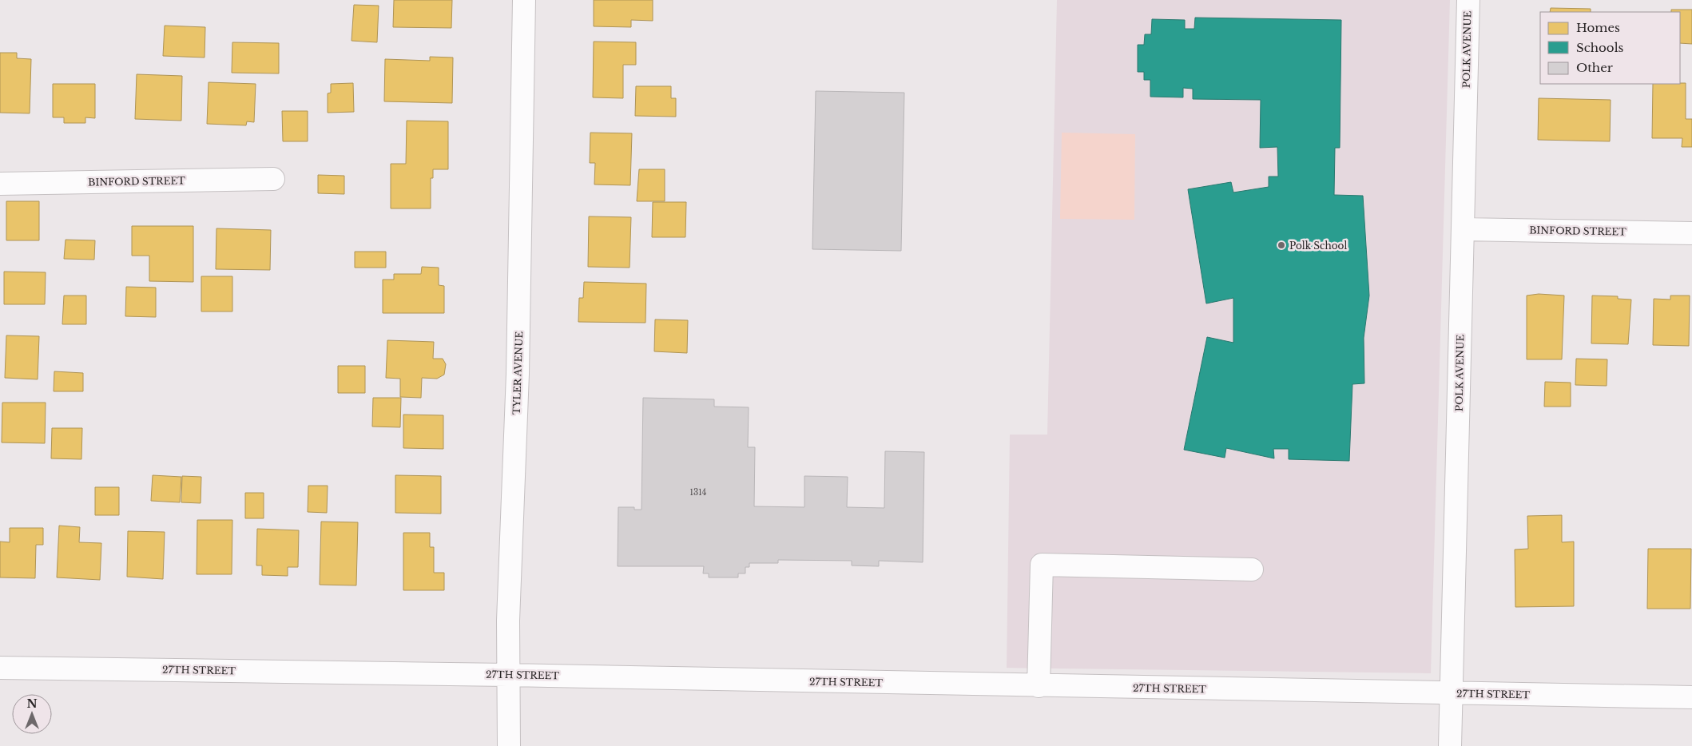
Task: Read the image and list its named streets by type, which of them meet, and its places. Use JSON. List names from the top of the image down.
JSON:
{
  "streets": {
    "street": [
      "POLK AVENUE",
      "BINFORD STREET",
      "TYLER AVENUE",
      "27TH STREET"
    ]
  },
  "crossings": [
    ["POLK AVENUE", "BINFORD STREET"],
    ["POLK AVENUE", "27TH STREET"],
    ["TYLER AVENUE", "27TH STREET"]
  ],
  "places": ["Polk School"],
  "house_numbers": ["1314"],
  "legend": ["Homes", "Schools", "Other"],
  "north": "top"
}
